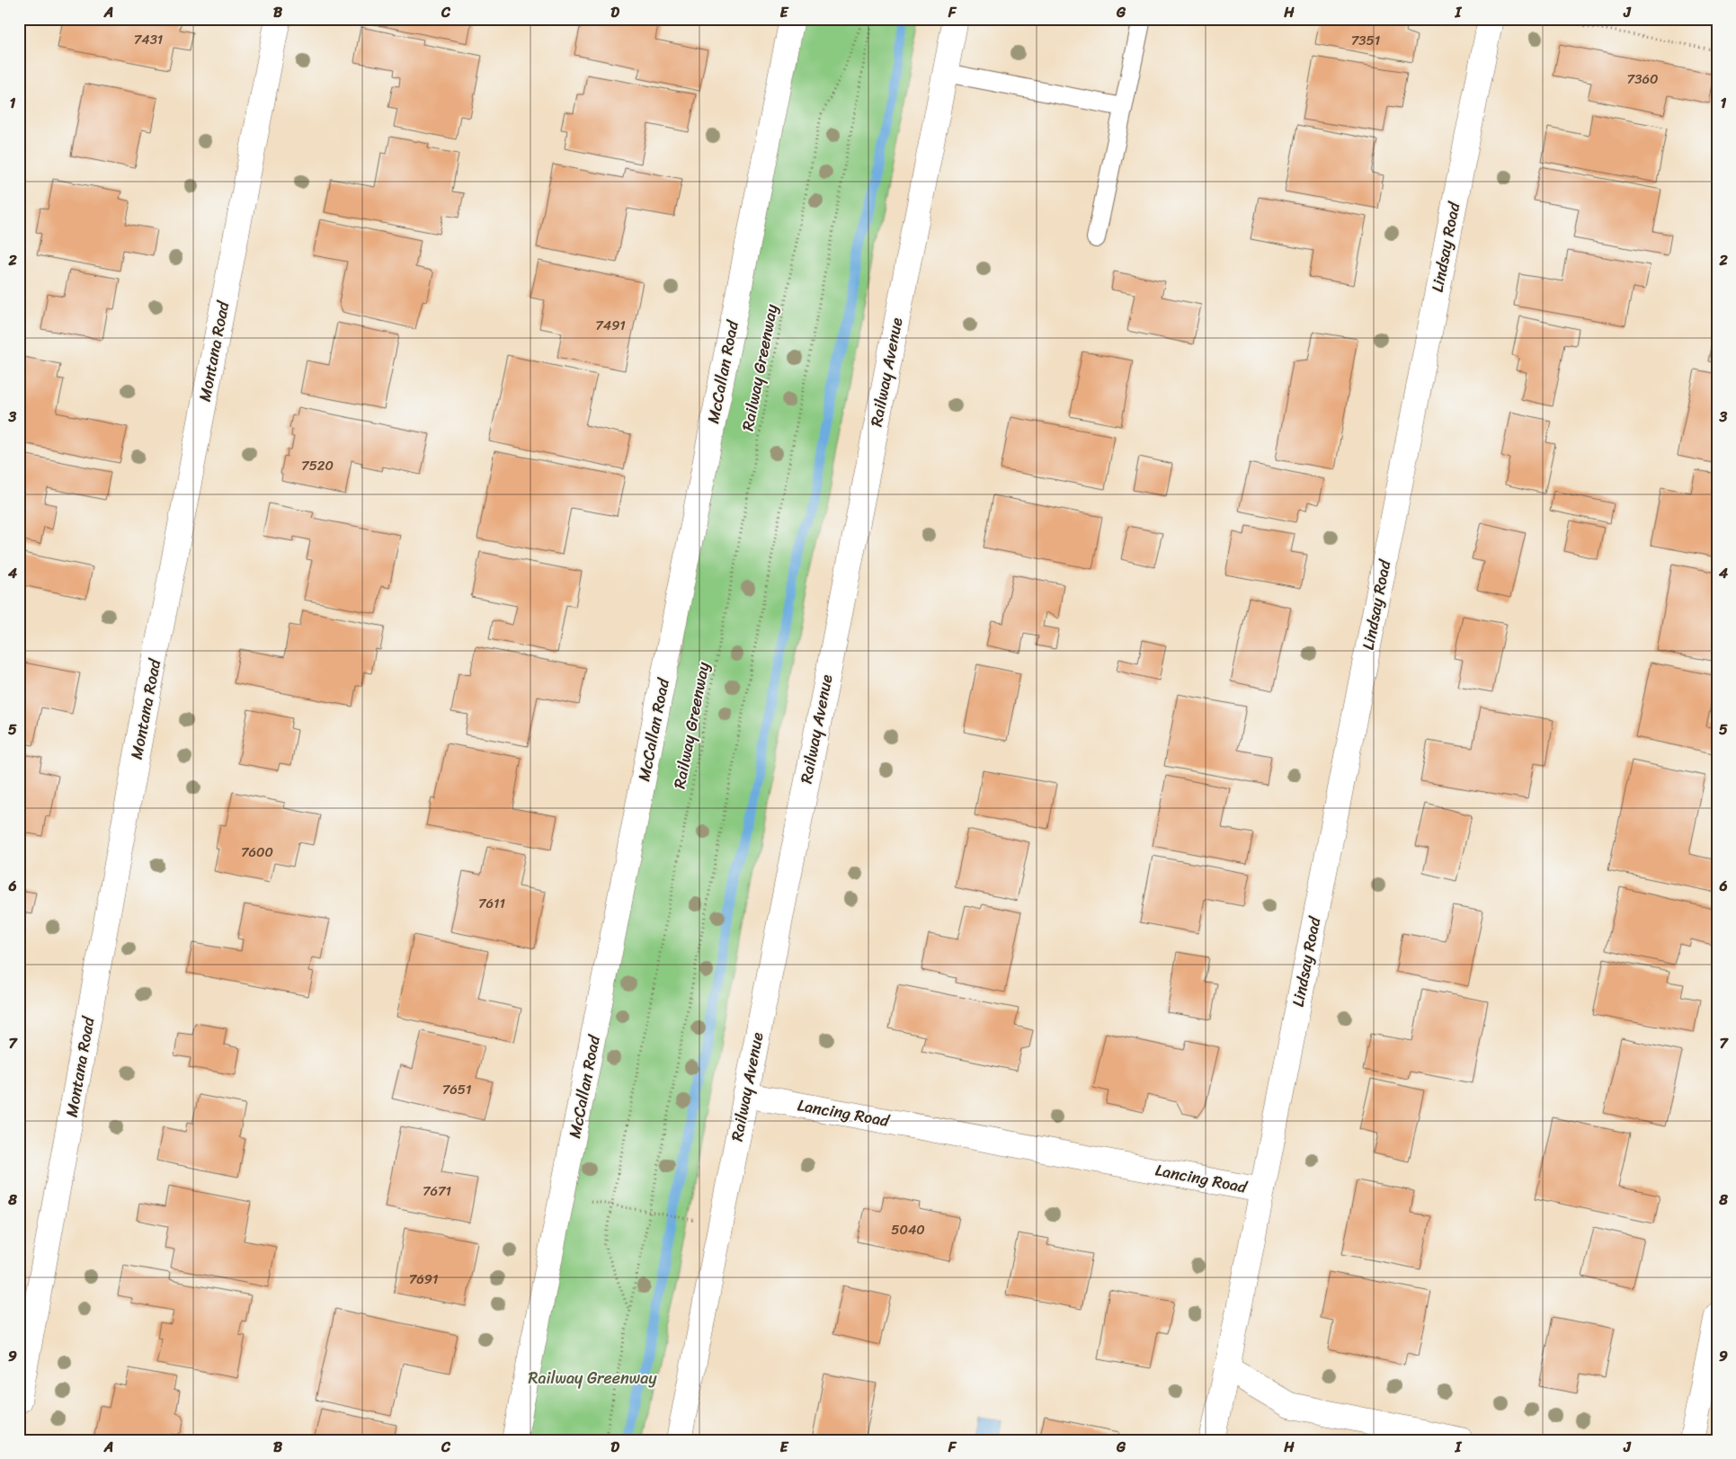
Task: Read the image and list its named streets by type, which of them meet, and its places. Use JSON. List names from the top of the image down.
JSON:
{
  "streets": {
    "street": [
      "Lindsay Road",
      "Montana Road",
      "McCallan Road",
      "Railway Avenue",
      "Lancing Road"
    ],
    "path": ["Railway Greenway"]
  },
  "crossings": [
    ["Lindsay Road", "Lancing Road"],
    ["Railway Avenue", "Lancing Road"]
  ],
  "parks": ["Railway Greenway"],
  "house_numbers": [
    "7431",
    "7351",
    "7360",
    "7491",
    "7520",
    "7600",
    "7611",
    "7651",
    "7671",
    "5040",
    "7691"
  ],
  "grid": {
    "columns": [
      "A",
      "B",
      "C",
      "D",
      "E",
      "F",
      "G",
      "H",
      "I",
      "J"
    ],
    "rows": [
      "1",
      "2",
      "3",
      "4",
      "5",
      "6",
      "7",
      "8",
      "9"
    ]
  }
}
